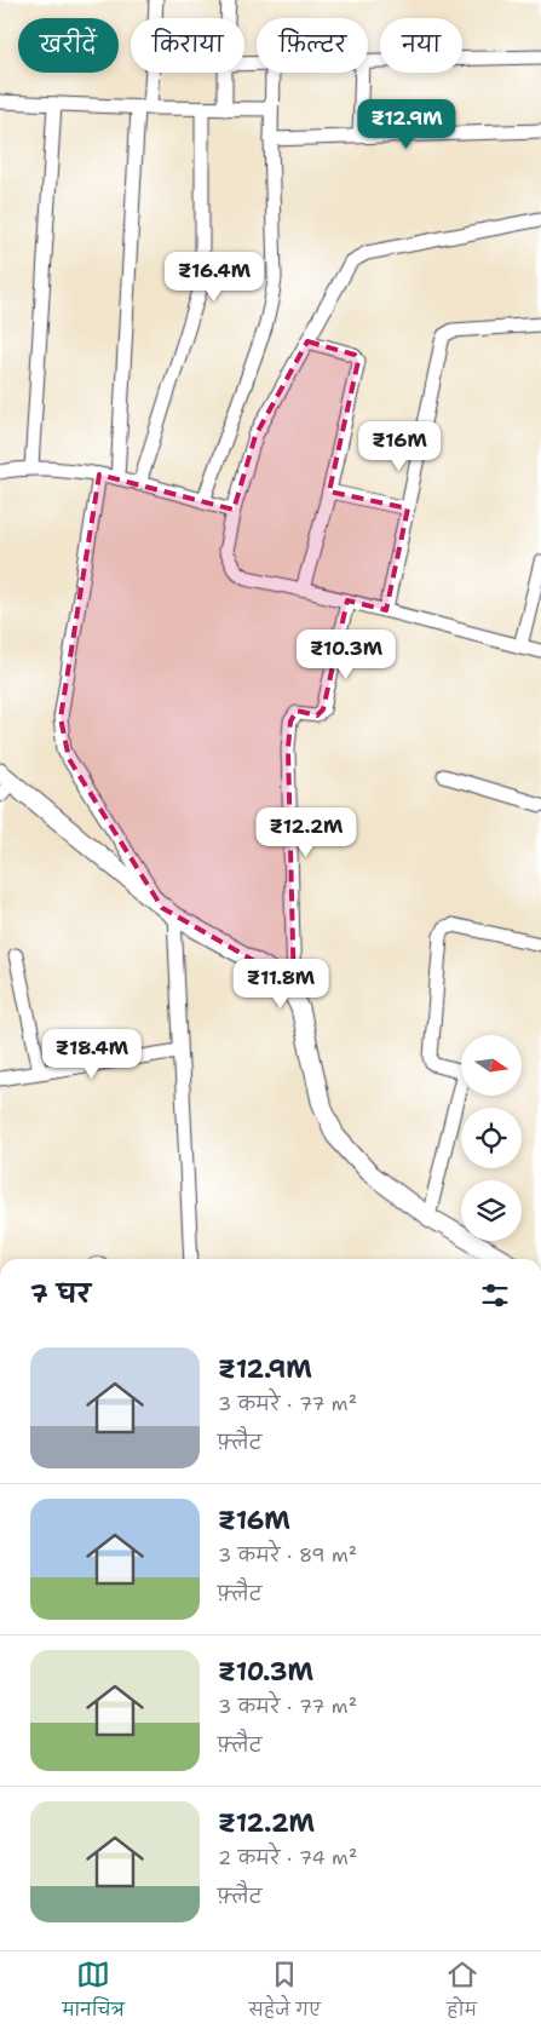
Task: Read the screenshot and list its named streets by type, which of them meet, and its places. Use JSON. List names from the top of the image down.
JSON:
{
  "north": "right",
  "page": {
    "chip": [
      "खरीदें",
      "किराया",
      "फ़िल्टर",
      "नया"
    ],
    "price": [
      "₹12.9M",
      "₹16.4M",
      "₹16M",
      "₹10.3M",
      "₹12.2M",
      "₹11.8M",
      "₹18.4M"
    ],
    "heading": "7 घर",
    "list": [
      {
        "name": "₹12.9M",
        "note": "3 कमरे · 77 m² · फ़्लैट"
      },
      {
        "name": "₹16M",
        "note": "3 कमरे · 89 m² · फ़्लैट"
      },
      {
        "name": "₹10.3M",
        "note": "3 कमरे · 77 m² · फ़्लैट"
      },
      {
        "name": "₹12.2M",
        "note": "2 कमरे · 74 m² · फ़्लैट"
      }
    ],
    "tabs": ["मानचित्र", "सहेजे गए", "होम"]
  }
}
